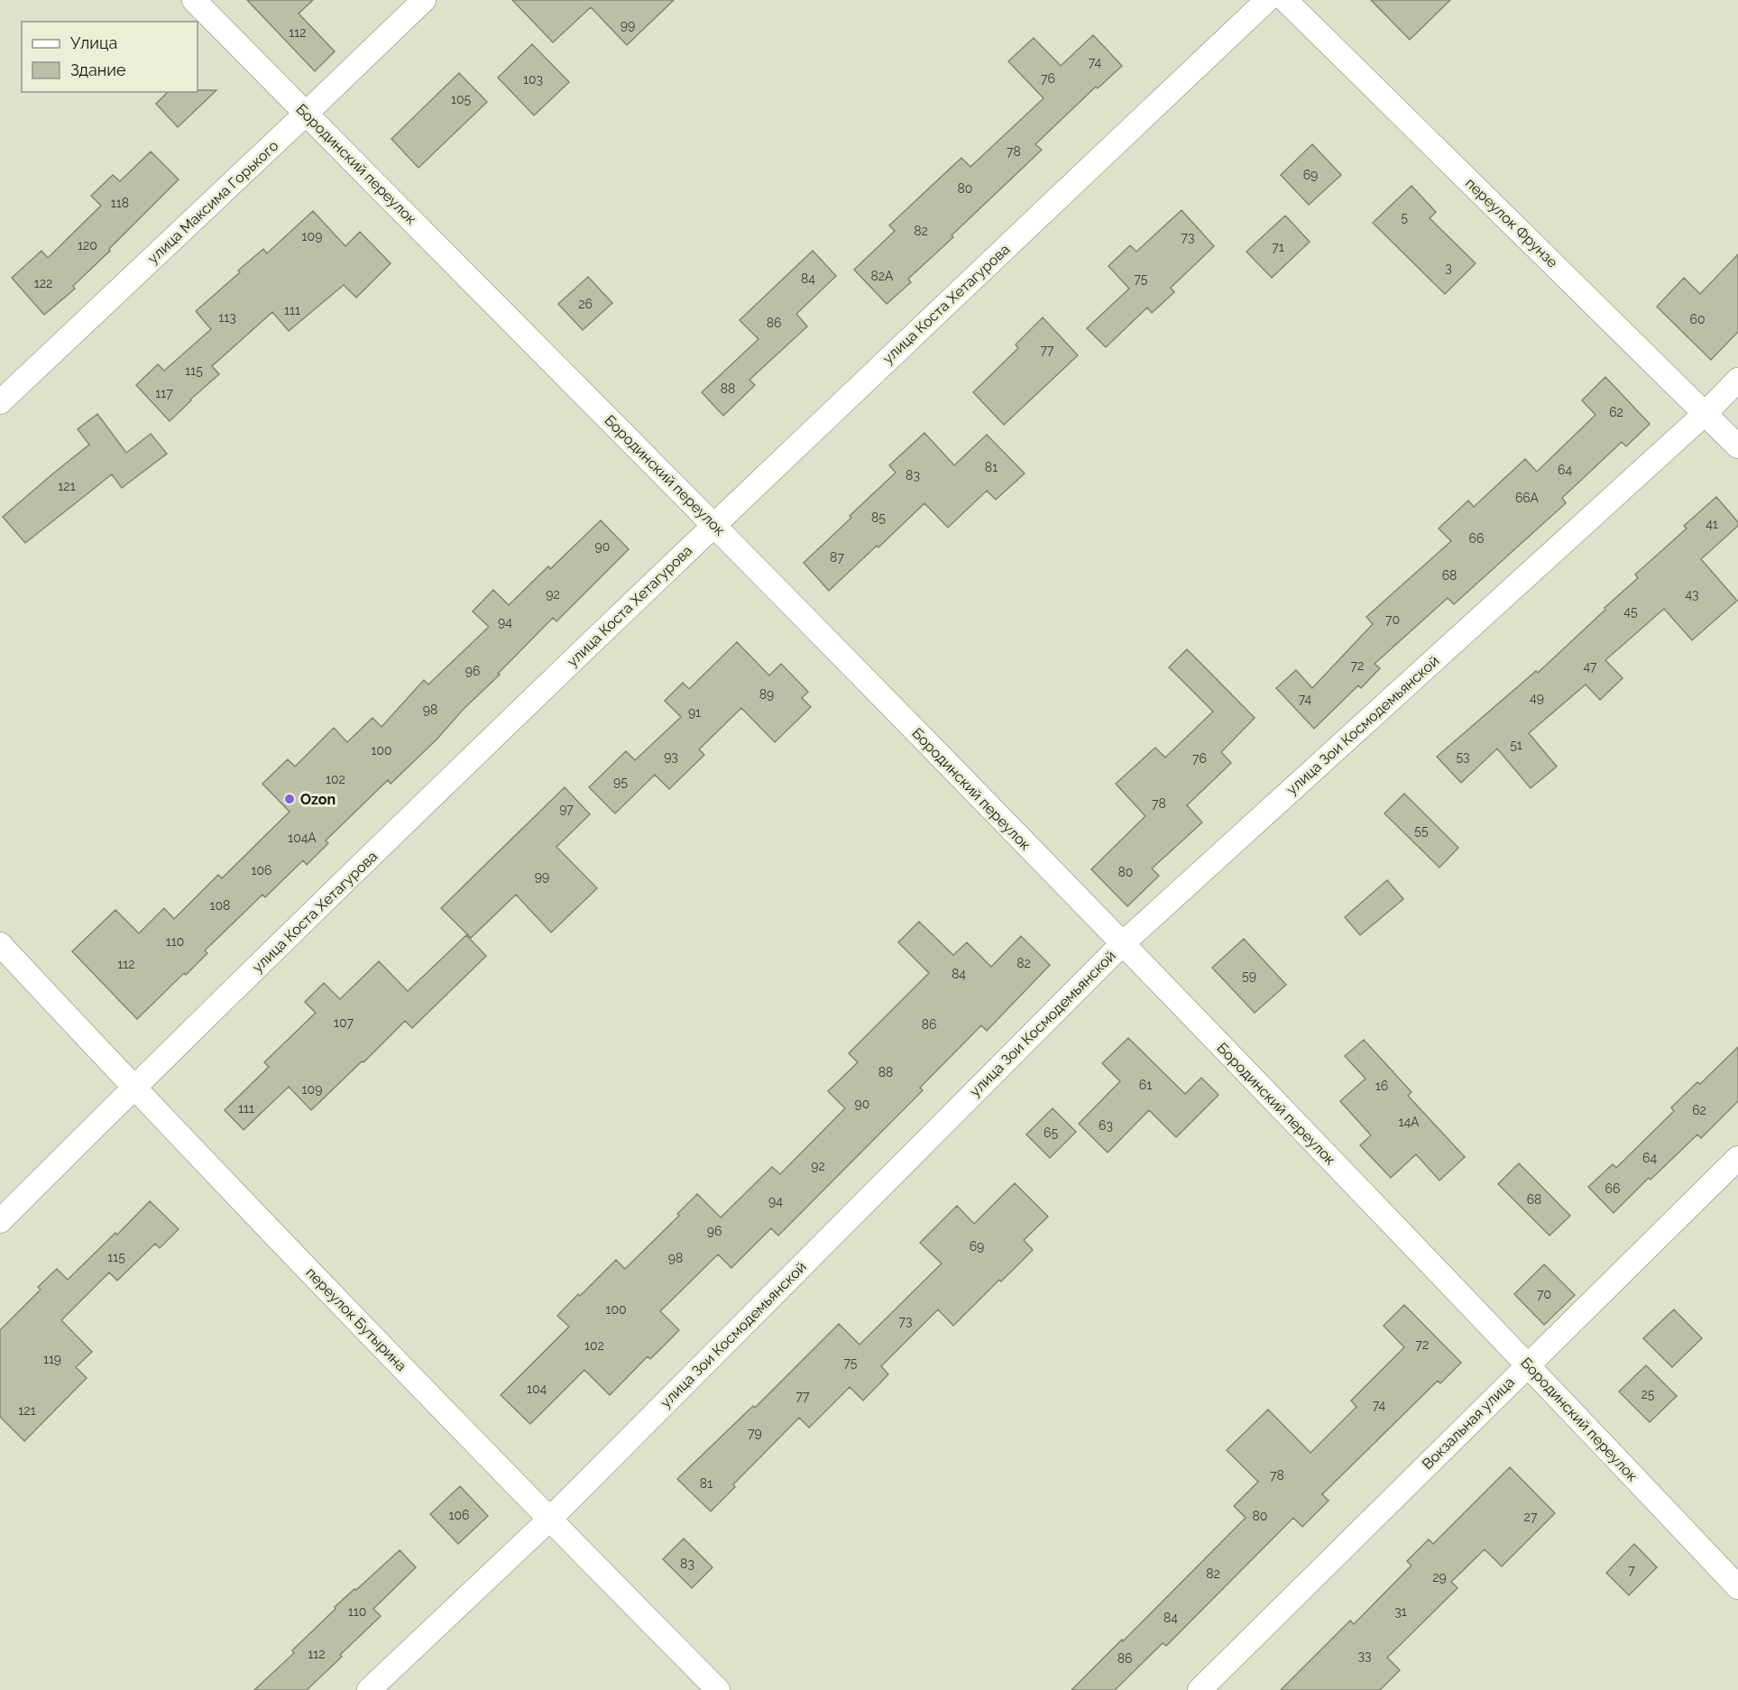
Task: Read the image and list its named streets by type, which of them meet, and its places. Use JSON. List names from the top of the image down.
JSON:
{
  "streets": {
    "street": [
      "Бородинский переулок",
      "улица Максима Горького",
      "переулок Фрунзе",
      "улица Коста Хетагурова",
      "улица Зои Космодемьянской",
      "переулок Бутырина",
      "Вокзальная улица"
    ]
  },
  "crossings": [
    ["Бородинский переулок", "улица Максима Горького"],
    ["Бородинский переулок", "улица Коста Хетагурова"],
    ["Бородинский переулок", "улица Зои Космодемьянской"],
    ["Бородинский переулок", "Вокзальная улица"],
    ["переулок Фрунзе", "улица Зои Космодемьянской"],
    ["улица Коста Хетагурова", "переулок Бутырина"],
    ["улица Зои Космодемьянской", "переулок Бутырина"]
  ],
  "places": ["Ozon"],
  "house_numbers": [
    "99",
    "112",
    "74",
    "76",
    "103",
    "105",
    "78",
    "69",
    "80",
    "118",
    "5",
    "82",
    "109",
    "73",
    "120",
    "71",
    "3",
    "82А",
    "84",
    "75",
    "122",
    "26",
    "111",
    "113",
    "60",
    "86",
    "77",
    "115",
    "88",
    "117",
    "62",
    "81",
    "64",
    "83",
    "121",
    "66А",
    "85",
    "41",
    "66",
    "90",
    "87",
    "68",
    "92",
    "43",
    "45",
    "70",
    "94",
    "72",
    "47",
    "96",
    "89",
    "49",
    "74",
    "98",
    "91",
    "51",
    "100",
    "93",
    "53",
    "76",
    "102",
    "95",
    "78",
    "97",
    "55",
    "104А",
    "106",
    "80",
    "99",
    "108",
    "110",
    "82",
    "112",
    "84",
    "59",
    "107",
    "86",
    "88",
    "61",
    "16",
    "109",
    "90",
    "111",
    "62",
    "14А",
    "63",
    "65",
    "64",
    "92",
    "66",
    "68",
    "94",
    "96",
    "69",
    "115",
    "98",
    "70",
    "100",
    "73",
    "72",
    "102",
    "119",
    "75",
    "104",
    "25",
    "77",
    "74",
    "121",
    "79",
    "78",
    "81",
    "106",
    "80",
    "27",
    "83",
    "7",
    "82",
    "29",
    "110",
    "31",
    "84",
    "112",
    "33",
    "86"
  ],
  "legend": ["Улица", "Здание"]
}
